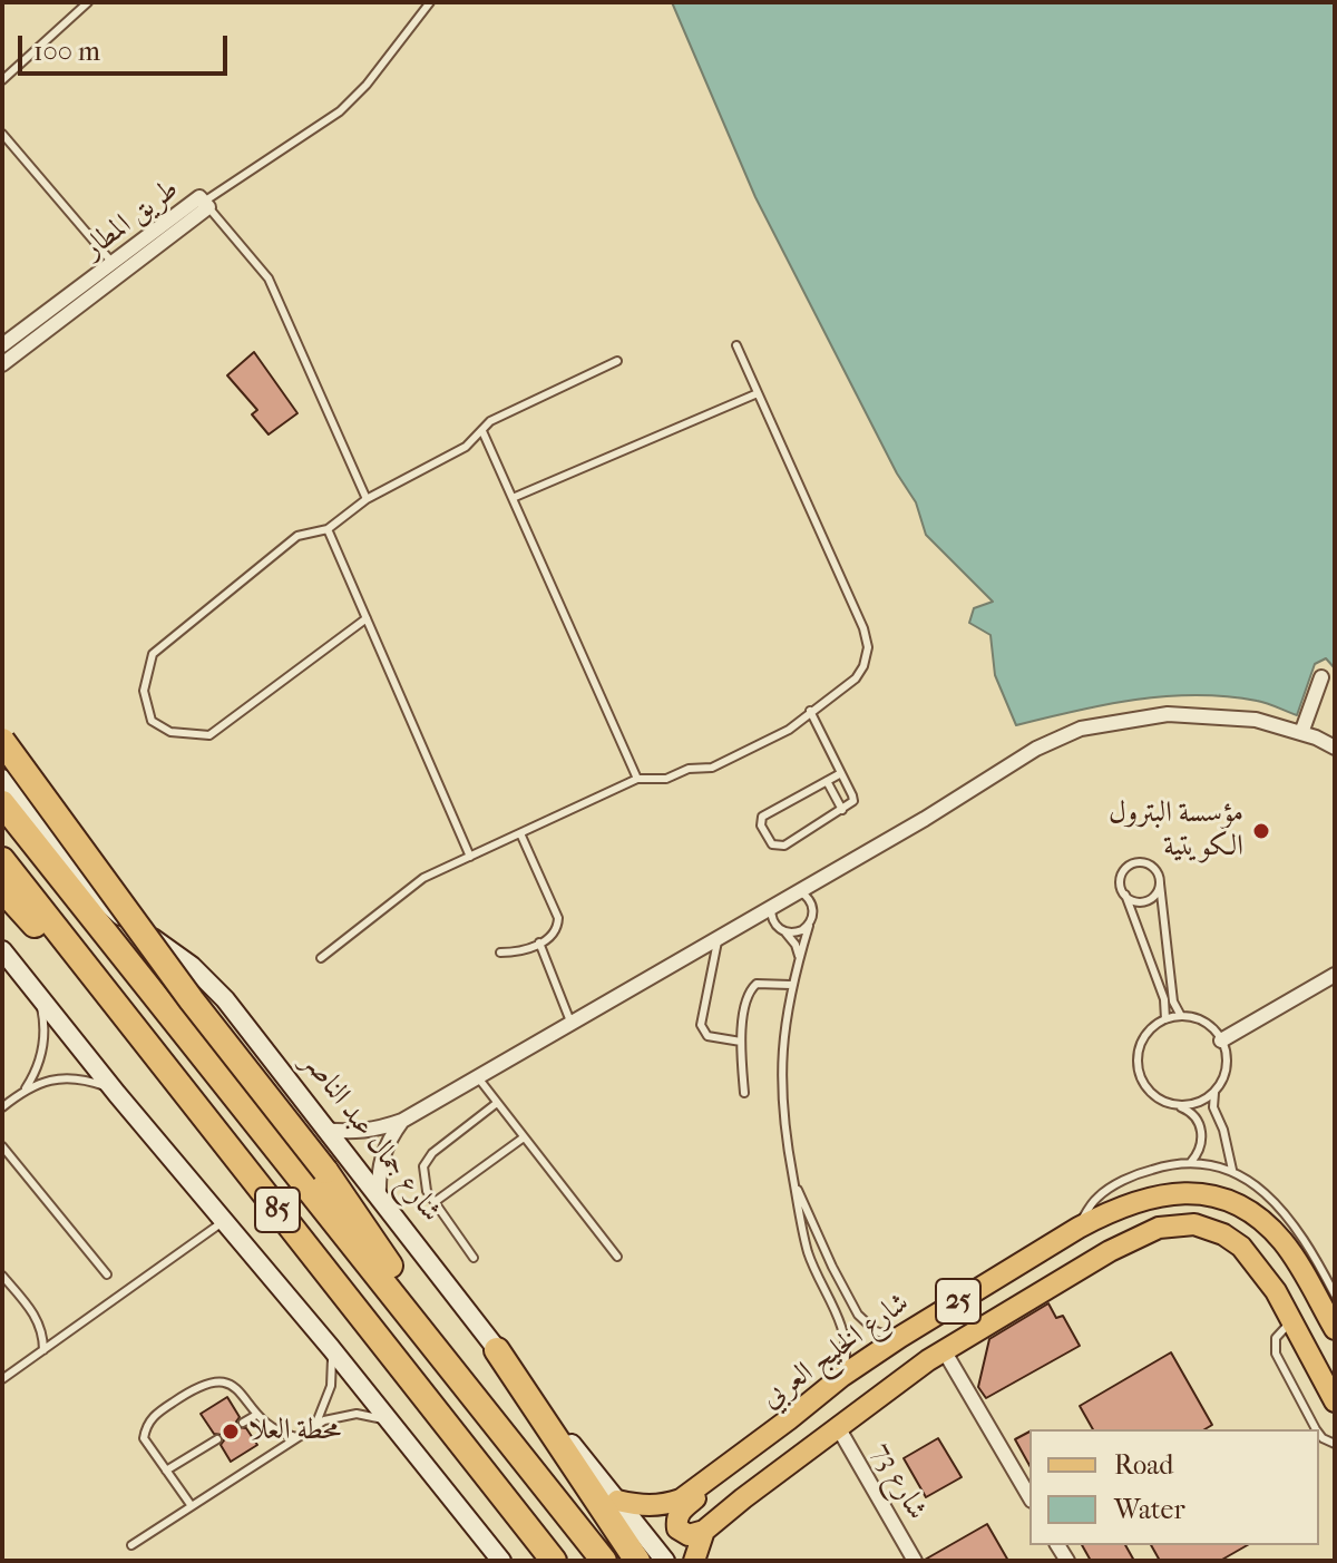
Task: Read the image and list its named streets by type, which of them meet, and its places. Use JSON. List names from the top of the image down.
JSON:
{
  "streets": {
    "highway": ["85"],
    "main road": ["شارع جمال عبد الناصر", "25", "شارع الخليج العربي"],
    "street": ["طريق المطار", "شارع 73"]
  },
  "crossings": [
    ["شارع جمال عبد الناصر", "شارع الخليج العربي"],
    ["25", "شارع 73"]
  ],
  "places": ["مؤسسة البترول الكويتية", "محطة العلا"],
  "legend": ["Road", "Water"],
  "scale_bar": "100 m"
}
